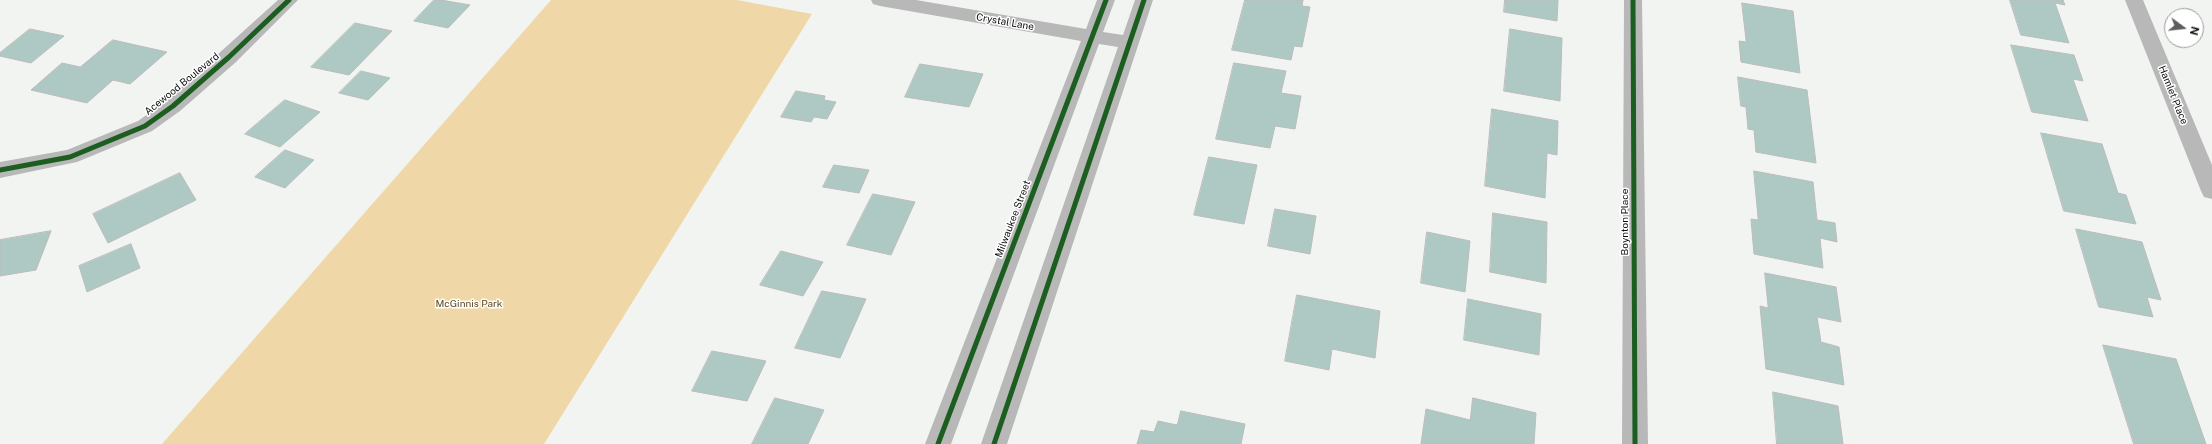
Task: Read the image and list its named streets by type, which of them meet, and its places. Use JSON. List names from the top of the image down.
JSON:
{
  "streets": {
    "street": [
      "Crystal Lane",
      "Acewood Boulevard",
      "Hamlet Place",
      "Milwaukee Street",
      "Boynton Place"
    ]
  },
  "crossings": [
    ["Crystal Lane", "Milwaukee Street"]
  ],
  "parks": ["McGinnis Park"],
  "north": "right"
}
